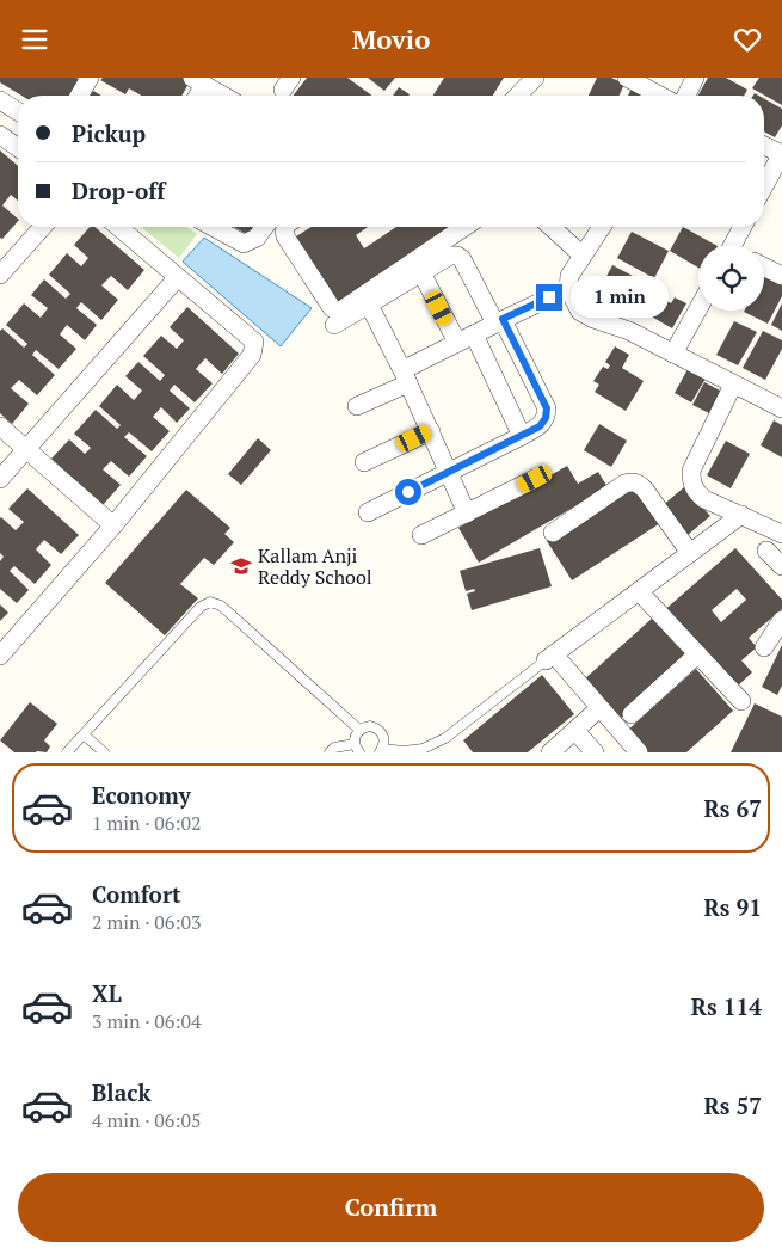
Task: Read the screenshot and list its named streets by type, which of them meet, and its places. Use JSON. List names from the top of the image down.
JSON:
{
  "places": {
    "school or university": ["Kallam Anji Reddy School"]
  },
  "page": {
    "header": "Movio",
    "banner": ["Pickup", "Drop-off"],
    "bubble": "1 min",
    "list": [
      {
        "name": "Economy",
        "note": "1 min · 06:02",
        "value": "Rs 67"
      },
      {
        "name": "Comfort",
        "note": "2 min · 06:03",
        "value": "Rs 91"
      },
      {
        "name": "XL",
        "note": "3 min · 06:04",
        "value": "Rs 114"
      },
      {
        "name": "Black",
        "note": "4 min · 06:05",
        "value": "Rs 57"
      }
    ],
    "buttons": "Confirm"
  }
}
